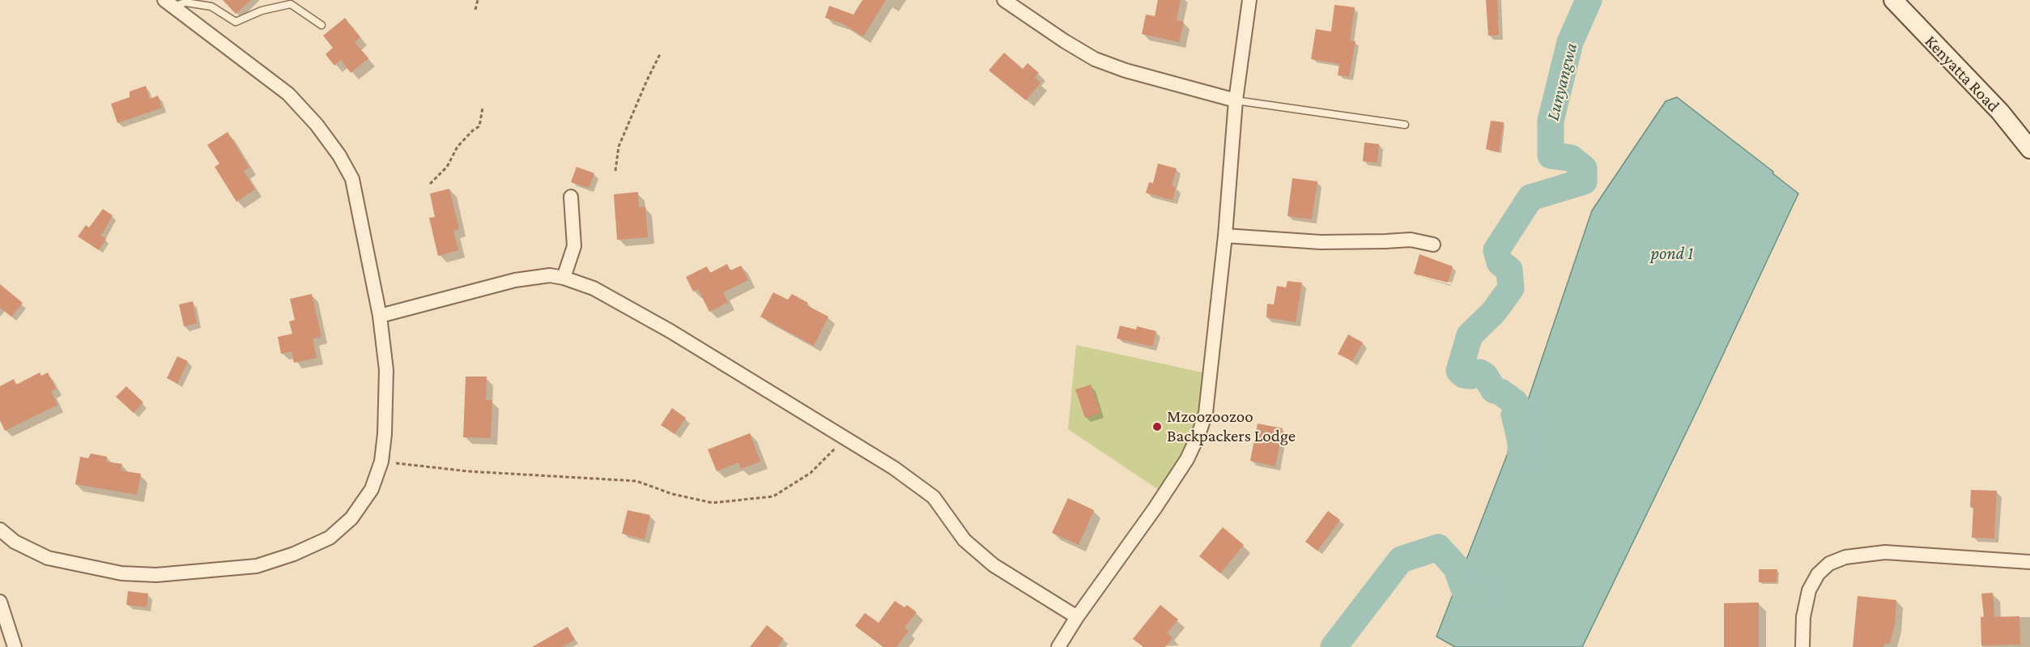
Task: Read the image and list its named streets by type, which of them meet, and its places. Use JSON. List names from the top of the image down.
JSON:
{
  "streets": {
    "street": ["Kenyatta Road"]
  },
  "water": ["Lunyangwa", "pond 1"],
  "places": ["Mzoozoozoo Backpackers Lodge"]
}
